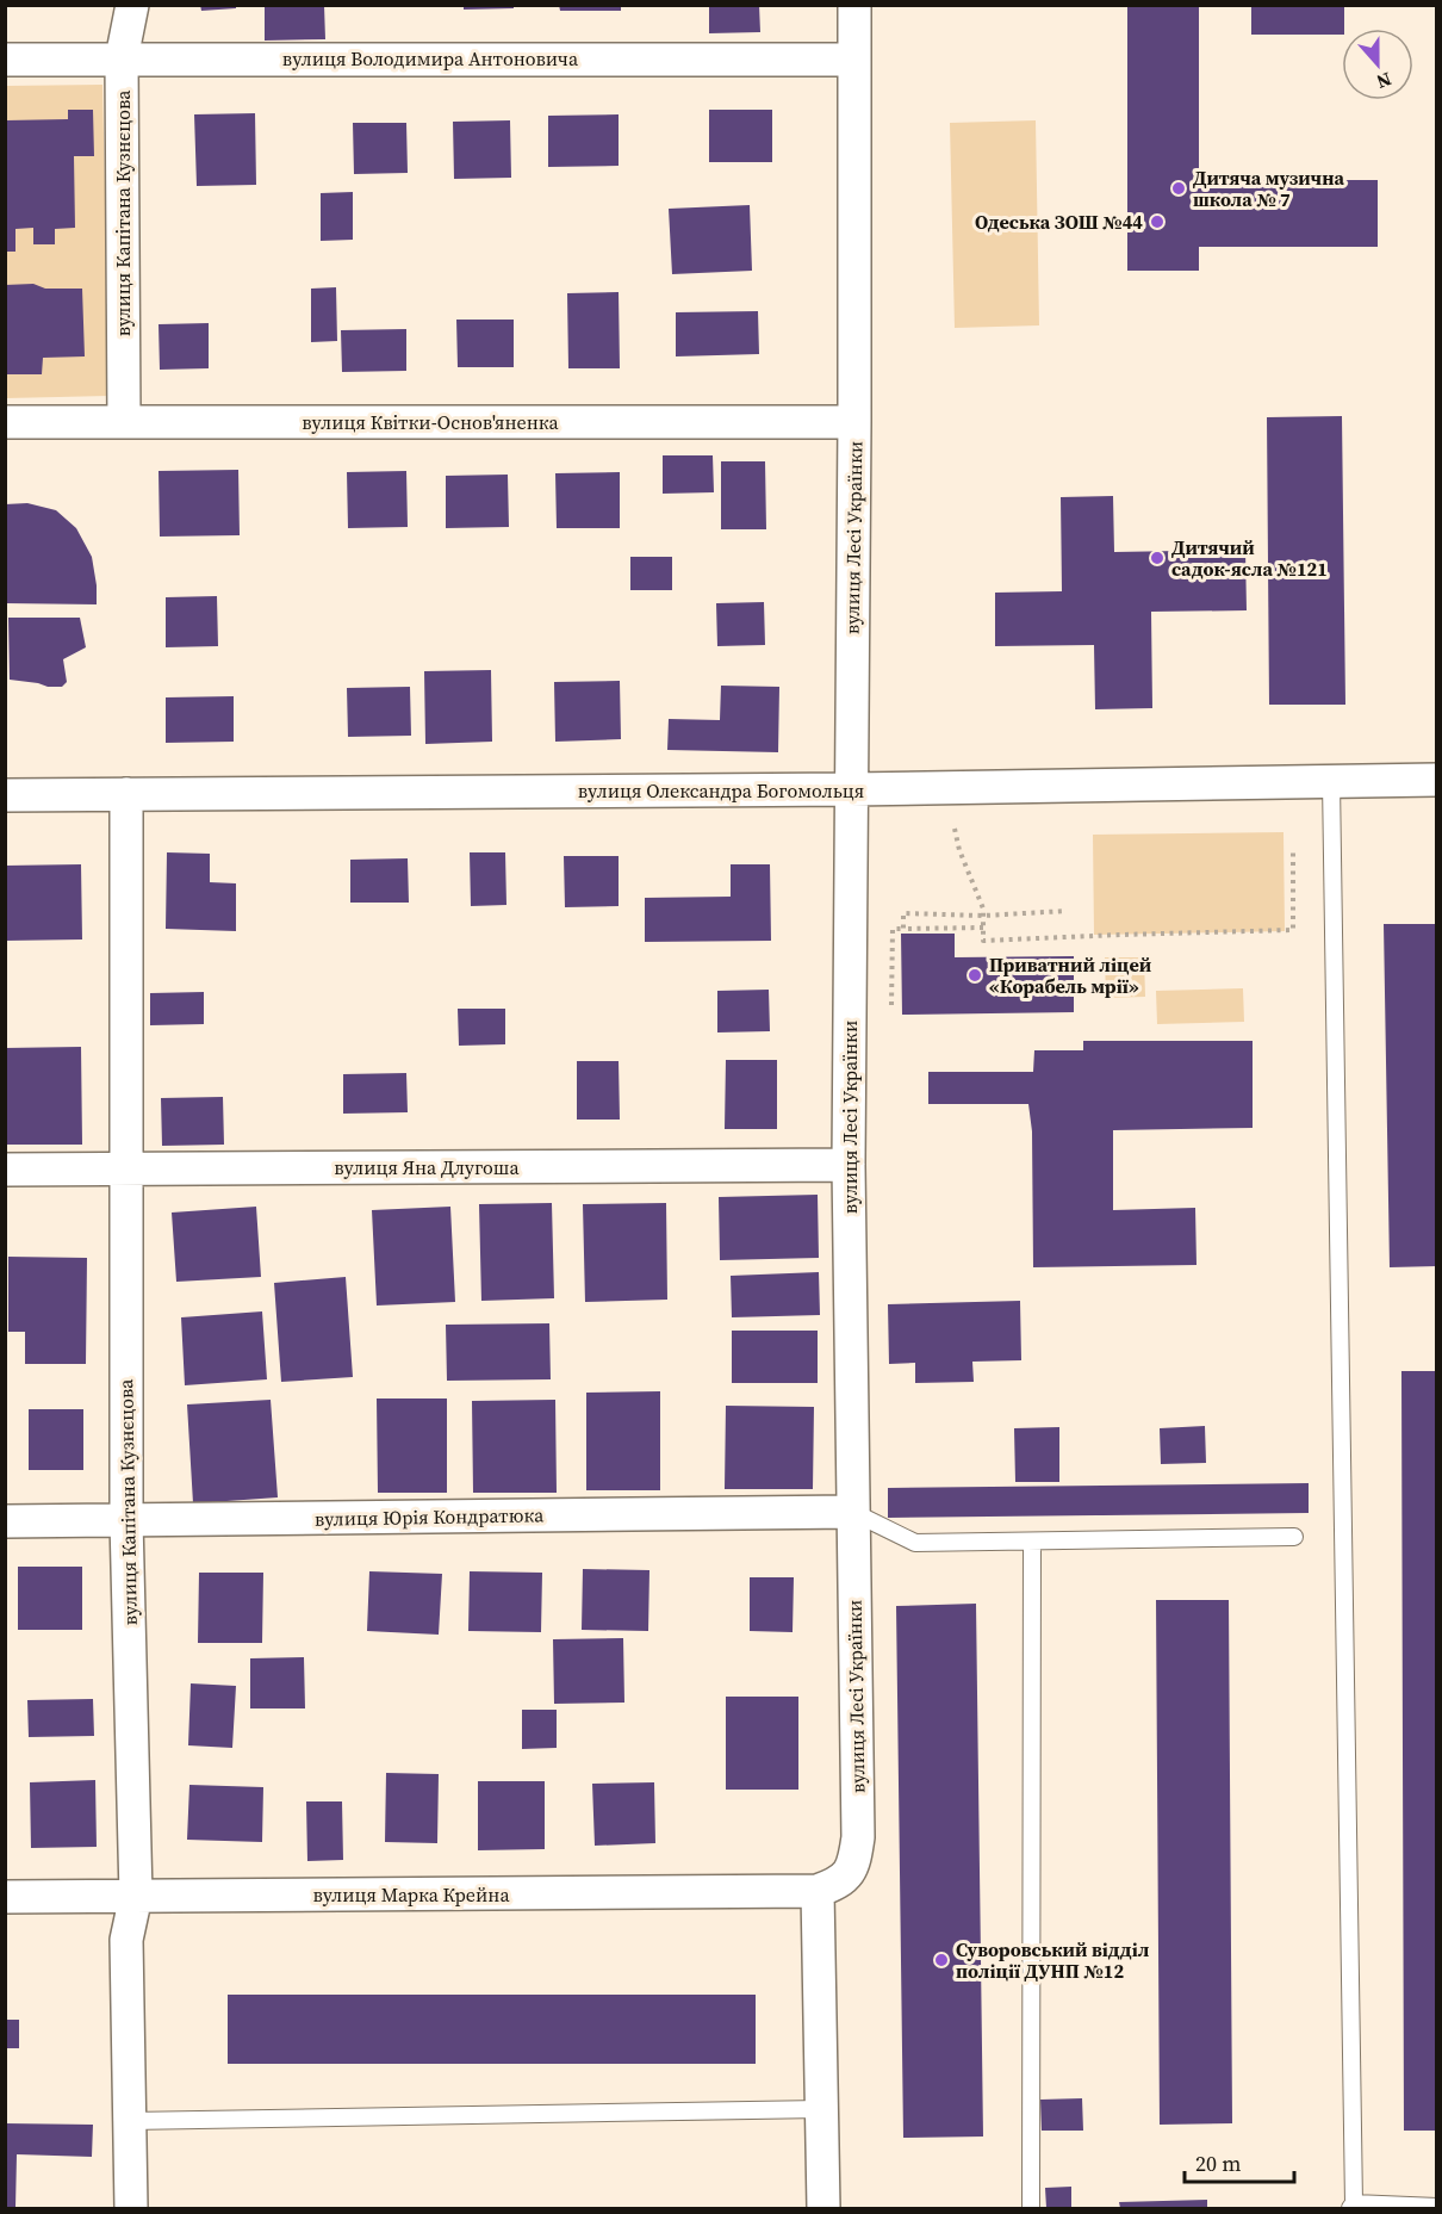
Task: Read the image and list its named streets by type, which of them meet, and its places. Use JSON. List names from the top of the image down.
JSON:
{
  "streets": {
    "street": [
      "вулиця Володимира Антоновича",
      "вулиця Капітана Кузнєцова",
      "вулиця Квітки-Основ'яненка",
      "вулиця Лесі Українки",
      "вулиця Олександра Богомольця",
      "вулиця Яна Длугоша",
      "вулиця Юрія Кондратюка",
      "вулиця Марка Крейна"
    ]
  },
  "crossings": [
    ["вулиця Володимира Антоновича", "вулиця Капітана Кузнєцова"],
    ["вулиця Володимира Антоновича", "вулиця Лесі Українки"],
    ["вулиця Капітана Кузнєцова", "вулиця Квітки-Основ'яненка"],
    ["вулиця Капітана Кузнєцова", "вулиця Олександра Богомольця"],
    ["вулиця Капітана Кузнєцова", "вулиця Яна Длугоша"],
    ["вулиця Капітана Кузнєцова", "вулиця Юрія Кондратюка"],
    ["вулиця Капітана Кузнєцова", "вулиця Марка Крейна"],
    ["вулиця Квітки-Основ'яненка", "вулиця Лесі Українки"],
    ["вулиця Лесі Українки", "вулиця Олександра Богомольця"],
    ["вулиця Лесі Українки", "вулиця Яна Длугоша"],
    ["вулиця Лесі Українки", "вулиця Юрія Кондратюка"],
    ["вулиця Лесі Українки", "вулиця Марка Крейна"]
  ],
  "places": [
    "Дитяча музична школа № 7",
    "Одеська ЗОШ №44",
    "Дитячий садок-ясла №121",
    "Приватний ліцей «Корабель мрії»",
    "Суворовський відділ поліції ДУНП №12"
  ],
  "scale_bar": "20 m",
  "north": "bottom"
}
